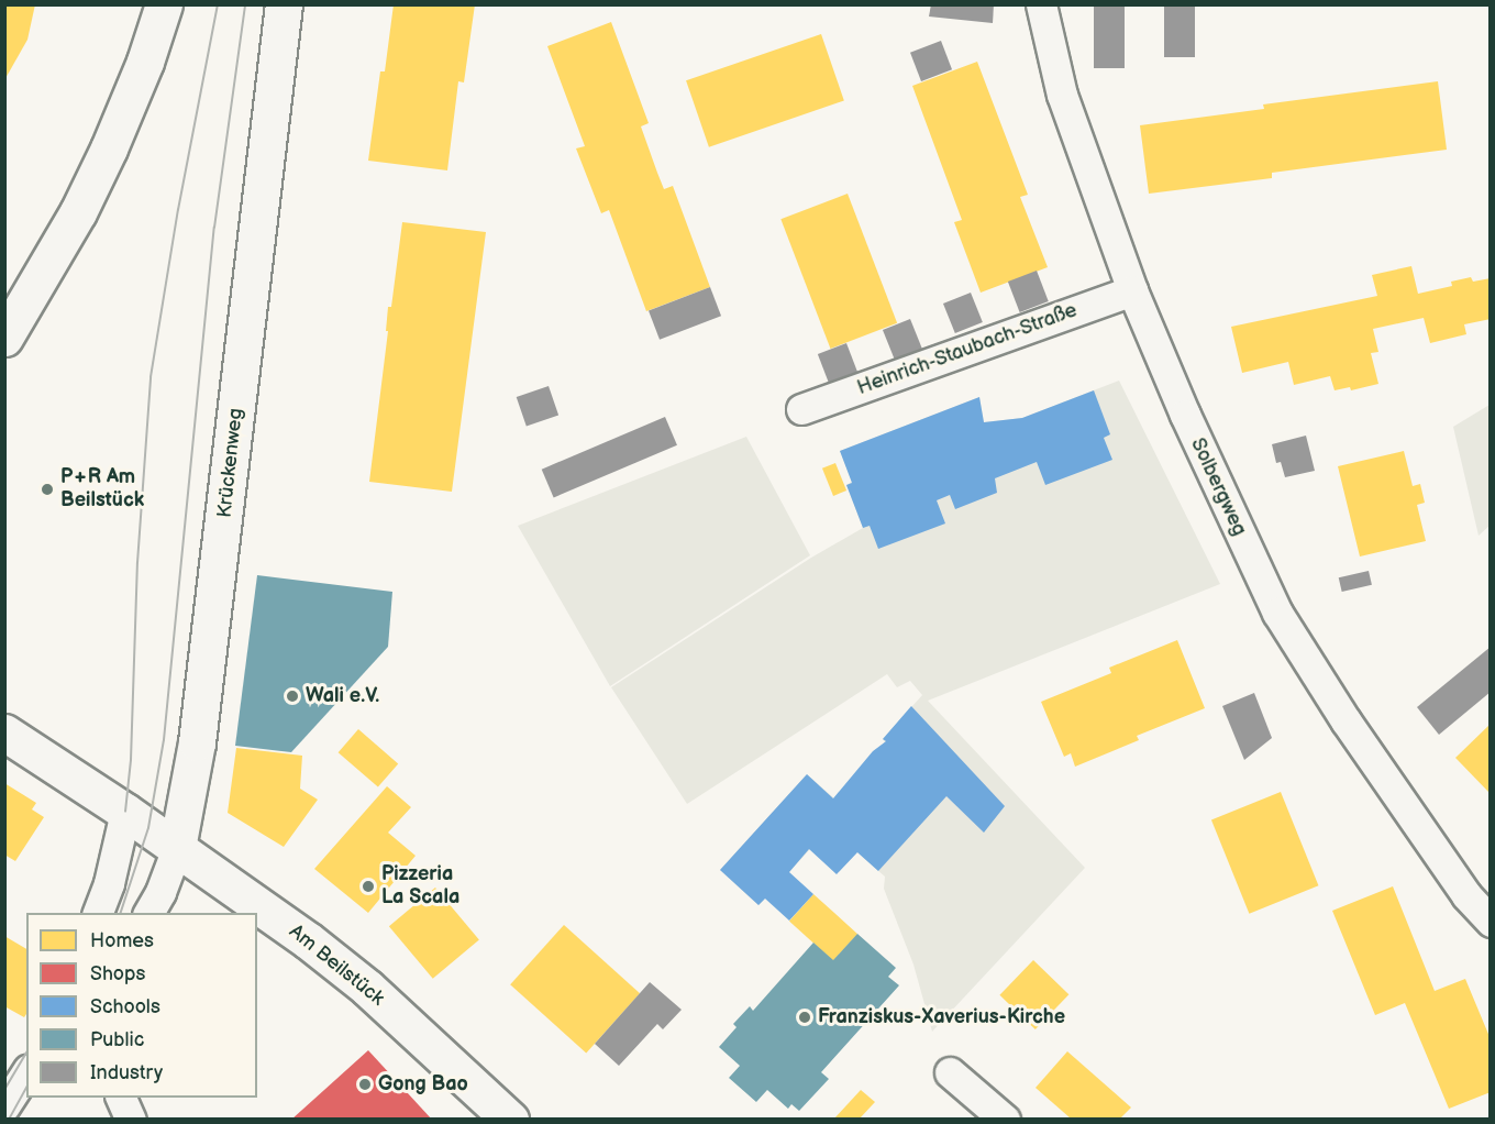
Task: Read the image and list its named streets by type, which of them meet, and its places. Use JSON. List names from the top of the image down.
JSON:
{
  "streets": {
    "main road": ["Krückenweg", "Am Beilstück"],
    "street": ["Heinrich-Staubach-Straße", "Solbergweg"]
  },
  "crossings": [
    ["Heinrich-Staubach-Straße", "Solbergweg"],
    ["Krückenweg", "Am Beilstück"]
  ],
  "places": [
    "P+R Am Beilstück",
    "Wali e.V.",
    "Pizzeria La Scala",
    "Franziskus-Xaverius-Kirche",
    "Gong Bao"
  ],
  "legend": [
    "Homes",
    "Shops",
    "Schools",
    "Public",
    "Industry"
  ]
}
